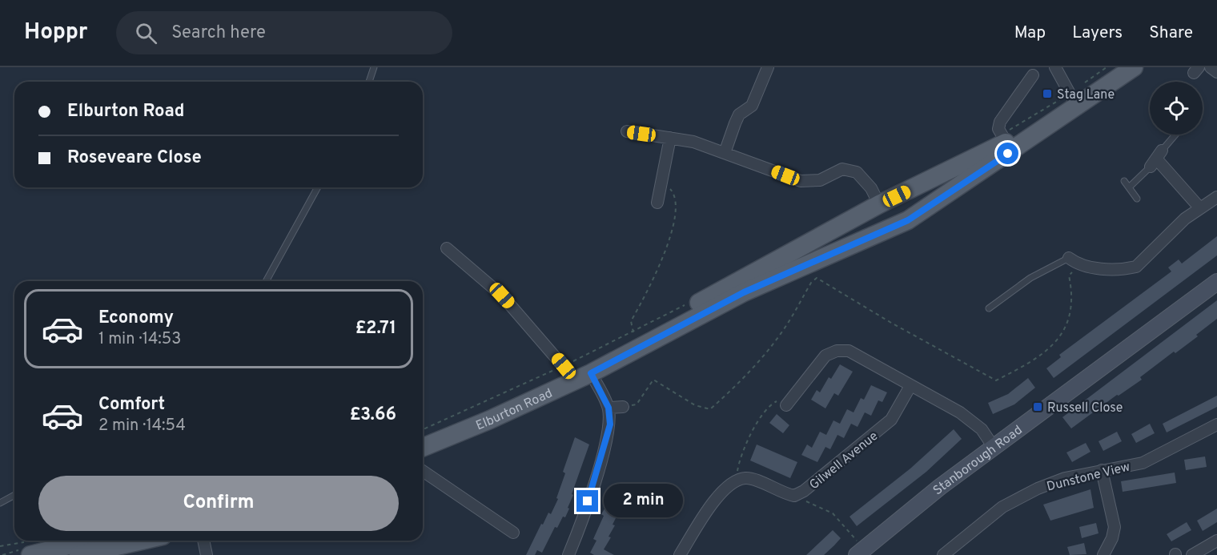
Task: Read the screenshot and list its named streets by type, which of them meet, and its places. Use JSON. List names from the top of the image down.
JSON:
{
  "streets": {
    "main road": ["Elburton Road"],
    "street": ["Gilwell Avenue", "Stanborough Road", "Dunstone View"]
  },
  "places": {
    "transit": ["Stag Lane", "Russell Close"]
  },
  "page": {
    "header": "Hoppr",
    "search": "Search here",
    "nav": ["Map", "Layers", "Share"],
    "banner": ["Elburton Road", "Roseveare Close"],
    "list": [
      {
        "name": "Economy",
        "note": "1 min · 14:53",
        "value": "£2.71"
      },
      {
        "name": "Comfort",
        "note": "2 min · 14:54",
        "value": "£3.66"
      }
    ],
    "buttons": "Confirm",
    "bubble": "2 min"
  }
}
